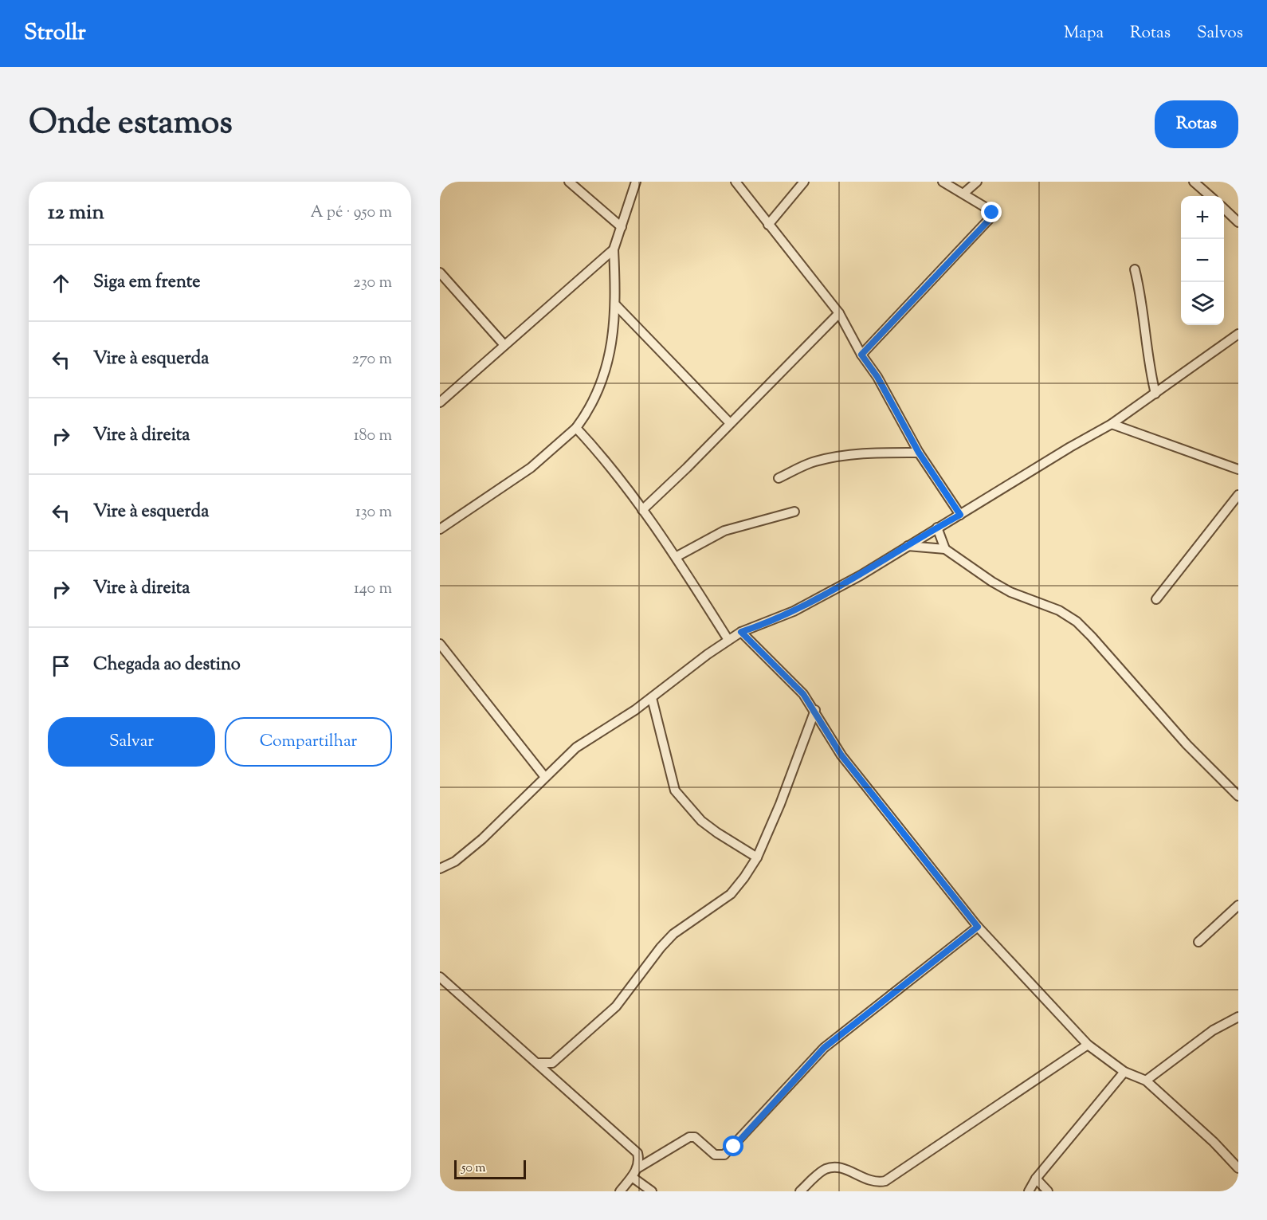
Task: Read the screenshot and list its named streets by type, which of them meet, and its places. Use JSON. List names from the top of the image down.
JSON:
{
  "scale_bar": "50 m",
  "page": {
    "header": "Strollr",
    "nav": ["Mapa", "Rotas", "Salvos"],
    "title": "Onde estamos",
    "buttons": [
      "Rotas",
      ["Salvar", "Compartilhar"]
    ],
    "heading": ["12 min", "A pé · 950 m"],
    "map_buttons": ["+", "−"],
    "list": [
      ["Siga em frente", "230 m"],
      ["Vire à esquerda", "270 m"],
      ["Vire à direita", "180 m"],
      ["Vire à esquerda", "130 m"],
      ["Vire à direita", "140 m"],
      "Chegada ao destino"
    ],
    "scale": "50 m"
  }
}
